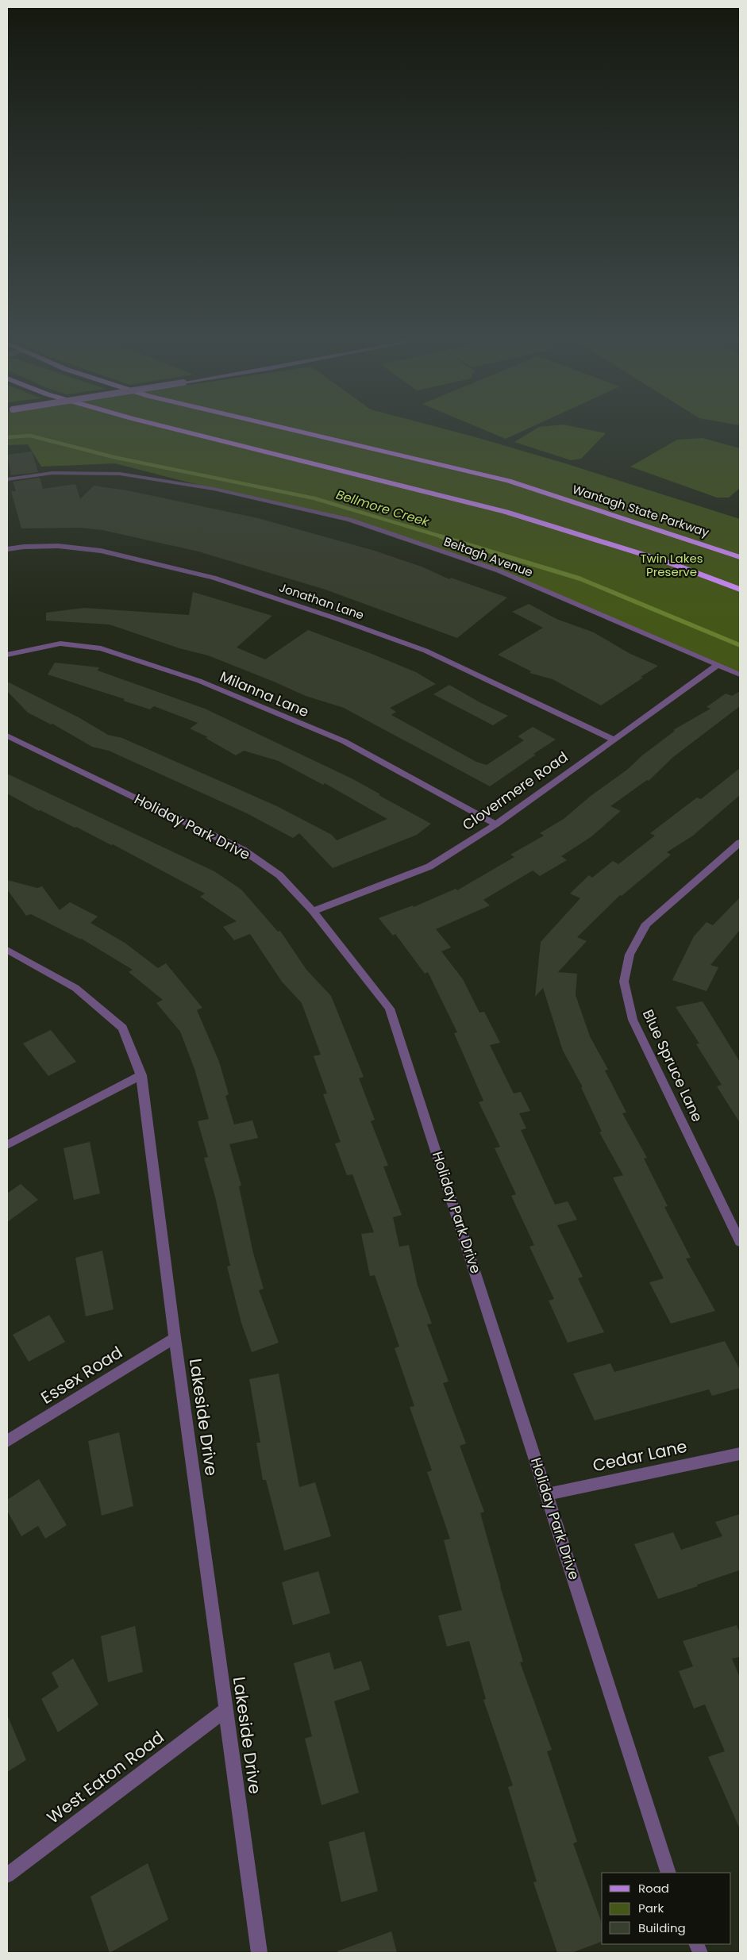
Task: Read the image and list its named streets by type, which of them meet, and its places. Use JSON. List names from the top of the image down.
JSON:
{
  "streets": {
    "highway": ["Wantagh State Parkway"],
    "street": [
      "Beltagh Avenue",
      "Jonathan Lane",
      "Milanna Lane",
      "Clovermere Road",
      "Holiday Park Drive",
      "Blue Spruce Lane",
      "Essex Road",
      "Lakeside Drive",
      "Cedar Lane",
      "West Eaton Road"
    ]
  },
  "crossings": [
    ["Beltagh Avenue", "Clovermere Road"],
    ["Jonathan Lane", "Clovermere Road"],
    ["Milanna Lane", "Clovermere Road"],
    ["Clovermere Road", "Holiday Park Drive"],
    ["Holiday Park Drive", "Cedar Lane"],
    ["Essex Road", "Lakeside Drive"],
    ["Lakeside Drive", "West Eaton Road"]
  ],
  "water": ["Bellmore Creek"],
  "parks": ["Twin Lakes Preserve"],
  "legend": ["Road", "Park", "Building"]
}
